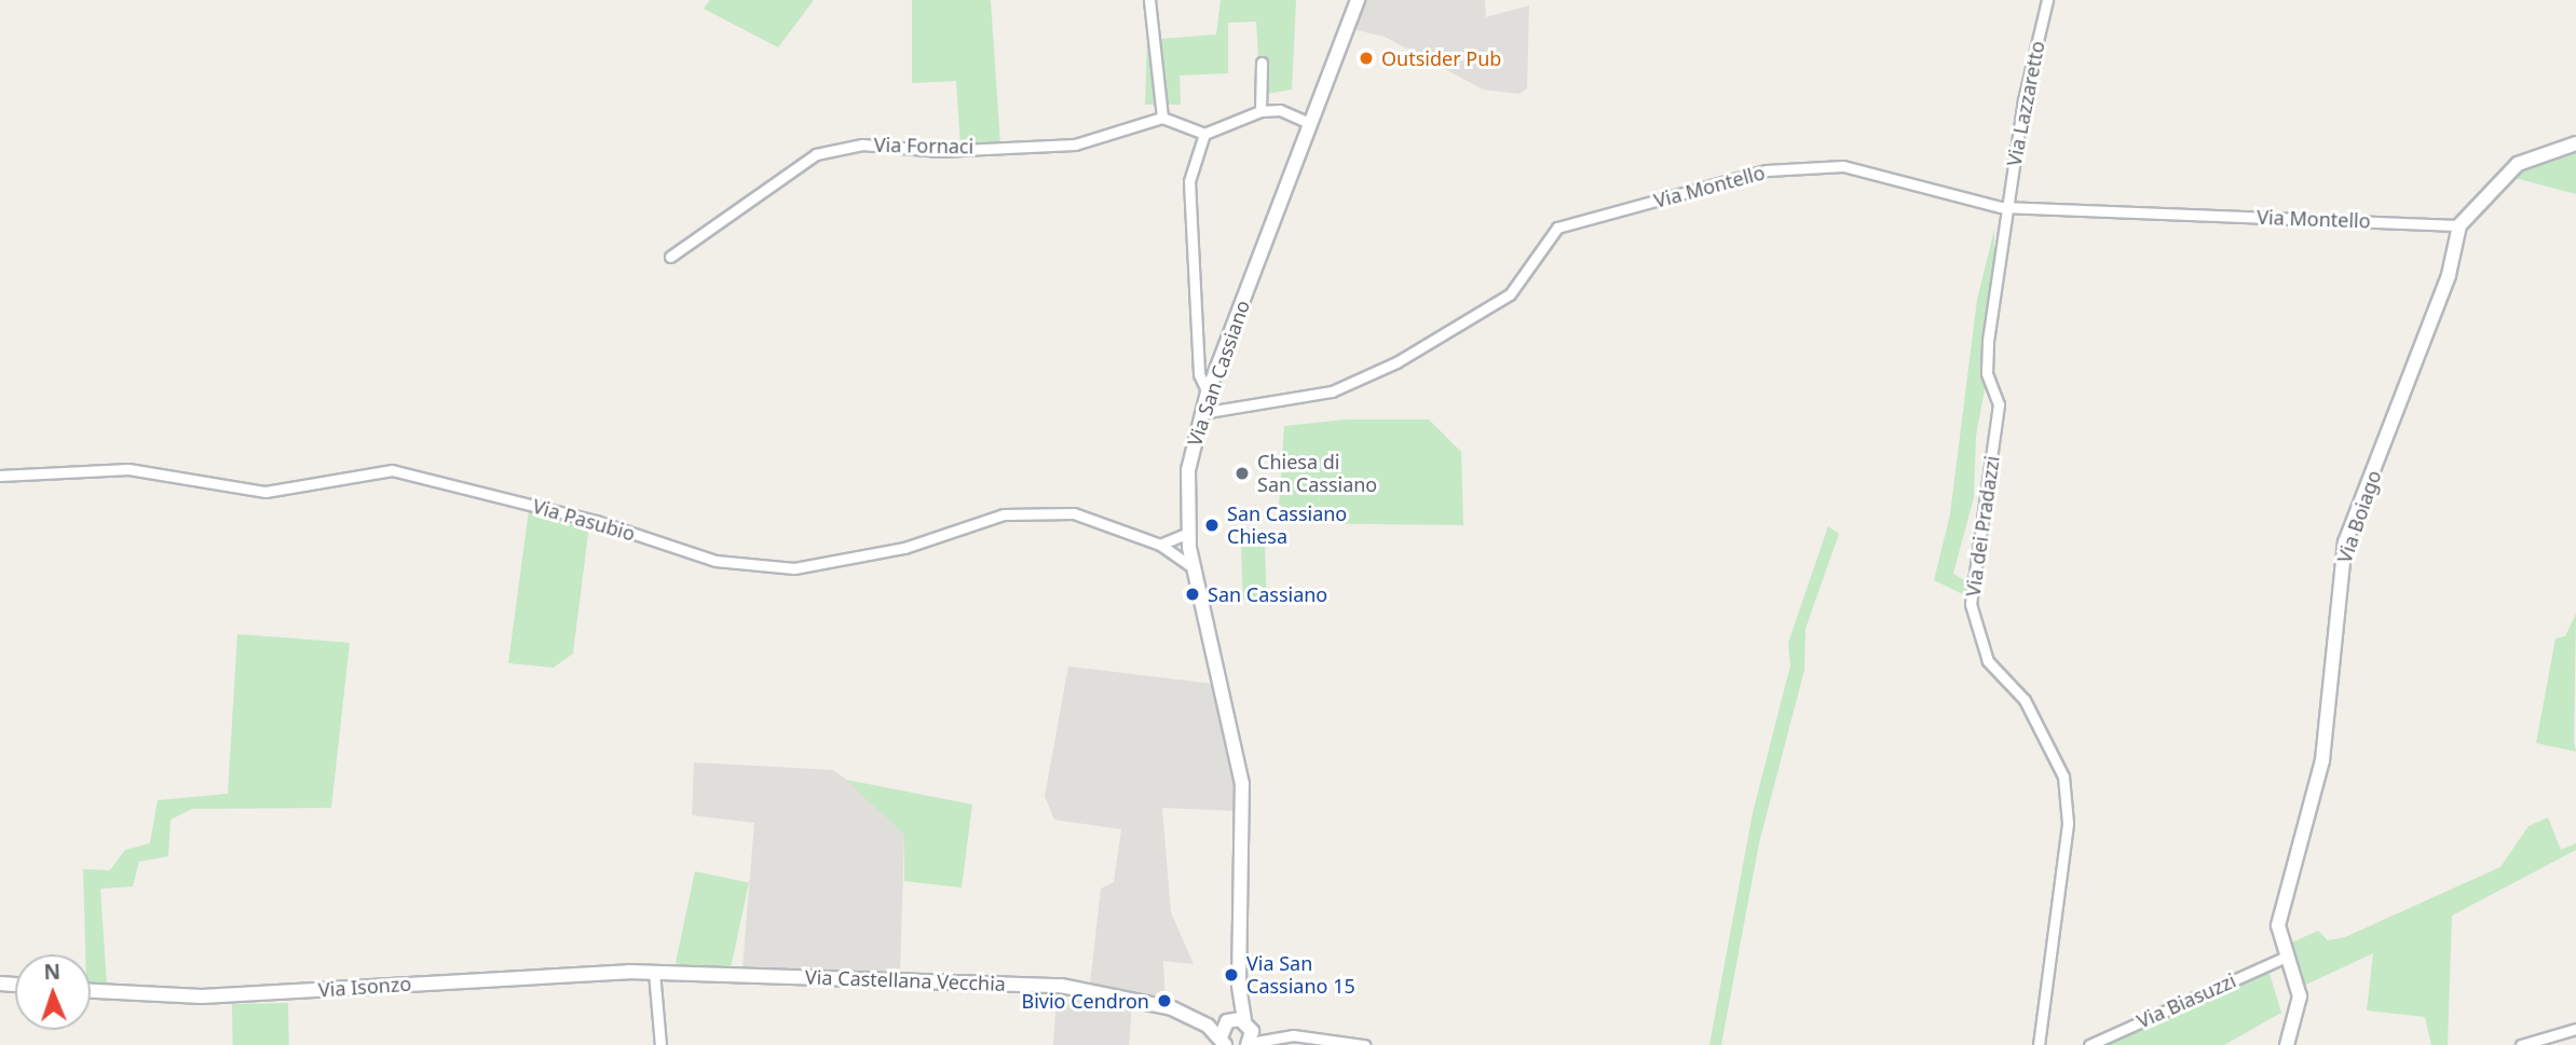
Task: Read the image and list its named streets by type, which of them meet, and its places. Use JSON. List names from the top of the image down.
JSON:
{
  "streets": {
    "main road": [
      "Via San Cassiano",
      "Via Boiago",
      "Via Castellana Vecchia",
      "Via Isonzo"
    ],
    "street": [
      "Via Lazzaretto",
      "Via Fornaci",
      "Via Montello",
      "Via Pasubio",
      "Via dei Pradazzi",
      "Via Biasuzzi"
    ]
  },
  "crossings": [
    ["Via Lazzaretto", "Via Montello"],
    ["Via Lazzaretto", "Via dei Pradazzi"],
    ["Via Montello", "Via San Cassiano"],
    ["Via Montello", "Via Boiago"],
    ["Via Montello", "Via dei Pradazzi"],
    ["Via San Cassiano", "Via Pasubio"],
    ["Via San Cassiano", "Via Castellana Vecchia"],
    ["Via Boiago", "Via Biasuzzi"],
    ["Via Castellana Vecchia", "Via Isonzo"]
  ],
  "places": [
    "Outsider Pub",
    "Chiesa di San Cassiano",
    "San Cassiano Chiesa",
    "San Cassiano",
    "Via San Cassiano 15",
    "Bivio Cendron"
  ],
  "north": "top"
}
